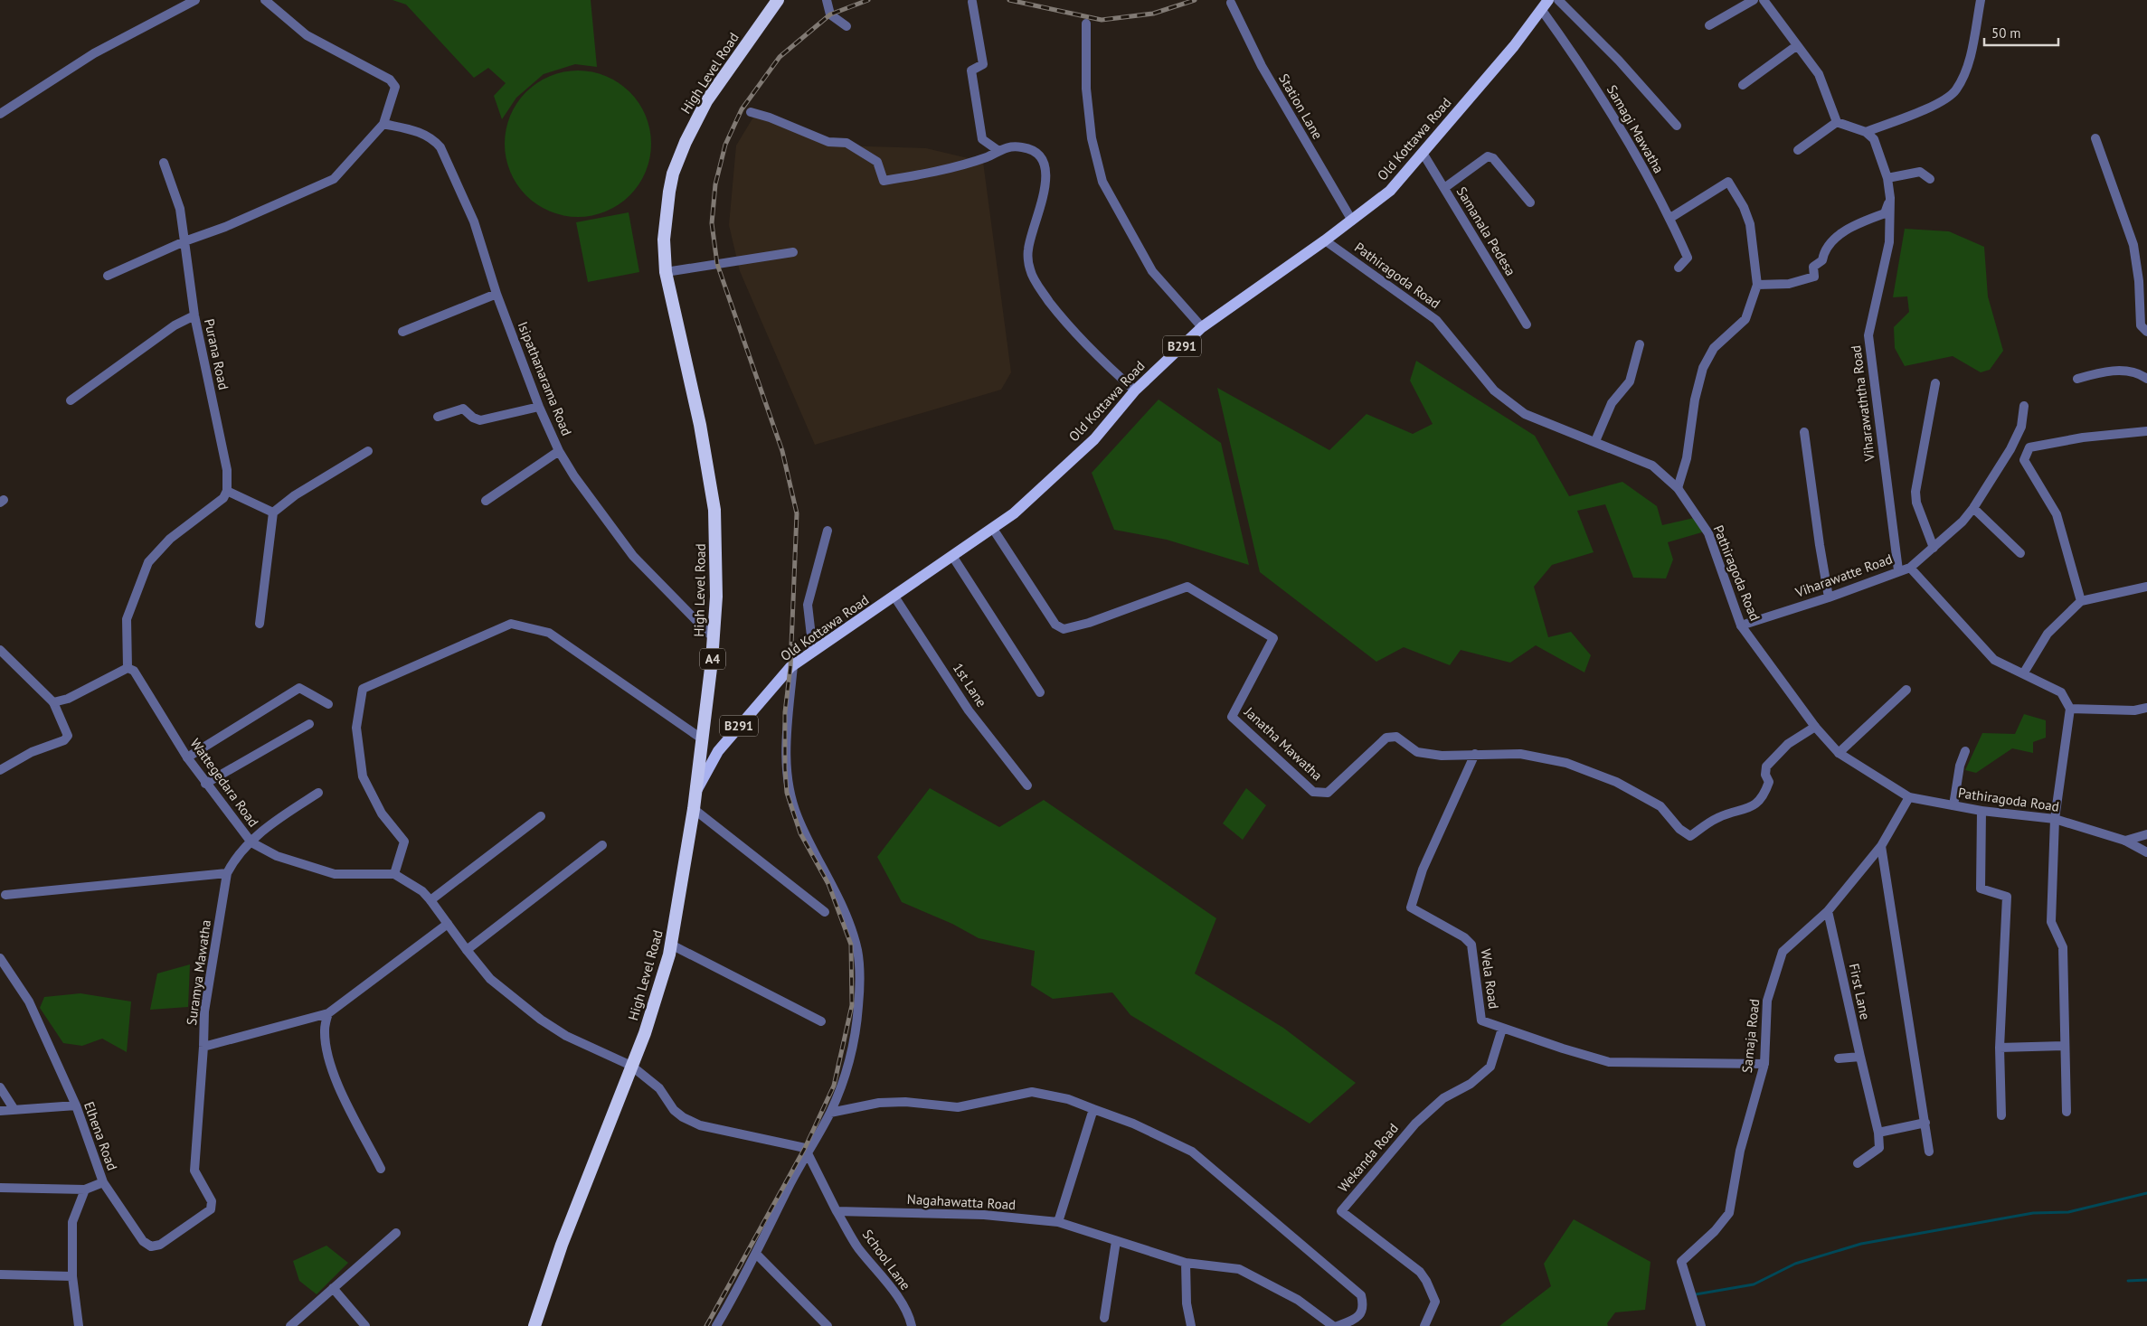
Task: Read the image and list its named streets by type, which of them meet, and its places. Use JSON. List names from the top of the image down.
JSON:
{
  "streets": {
    "highway": ["High Level Road", "A4"],
    "main road": ["Old Kottawa Road", "B291"],
    "street": [
      "Station Lane",
      "Samagi Mawatha",
      "Samanala Pedesa",
      "Pathiragoda Road",
      "Purana Road",
      "Isipathanarama Road",
      "Viharawaththa Road",
      "Viharawatte Road",
      "1st Lane",
      "Janatha Mawatha",
      "Wattegedara Road",
      "Suramya Mawatha",
      "Wela Road",
      "First Lane",
      "Samaja Road",
      "Elhena Road",
      "Wekanda Road",
      "Nagahawatta Road",
      "School Lane"
    ]
  },
  "crossings": [
    ["High Level Road", "Old Kottawa Road"],
    ["High Level Road", "Isipathanarama Road"],
    ["Station Lane", "Old Kottawa Road"],
    ["Samagi Mawatha", "Old Kottawa Road"],
    ["Old Kottawa Road", "Samanala Pedesa"],
    ["Old Kottawa Road", "Pathiragoda Road"],
    ["Old Kottawa Road", "1st Lane"],
    ["Old Kottawa Road", "Janatha Mawatha"],
    ["Pathiragoda Road", "Viharawatte Road"],
    ["Pathiragoda Road", "Janatha Mawatha"],
    ["Pathiragoda Road", "Samaja Road"],
    ["Viharawaththa Road", "Viharawatte Road"],
    ["Janatha Mawatha", "Wela Road"],
    ["Wattegedara Road", "Suramya Mawatha"],
    ["Suramya Mawatha", "Elhena Road"],
    ["Wela Road", "Samaja Road"],
    ["Wela Road", "Wekanda Road"],
    ["First Lane", "Samaja Road"],
    ["Nagahawatta Road", "School Lane"]
  ],
  "scale_bar": "50 m"
}
